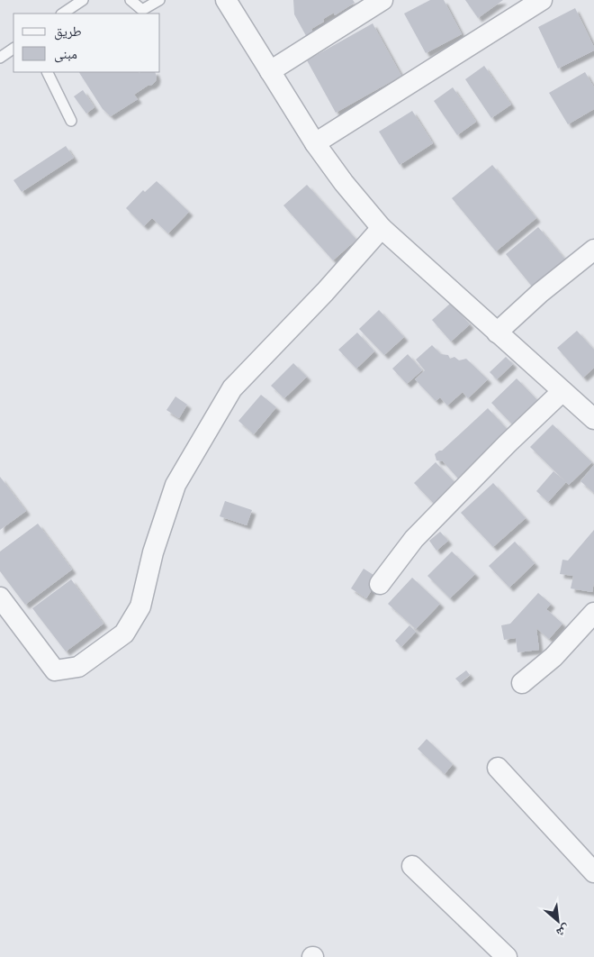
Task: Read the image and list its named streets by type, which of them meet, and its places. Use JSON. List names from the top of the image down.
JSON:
{
  "legend": ["طريق", "مبنى"],
  "north": "bottom right"
}
